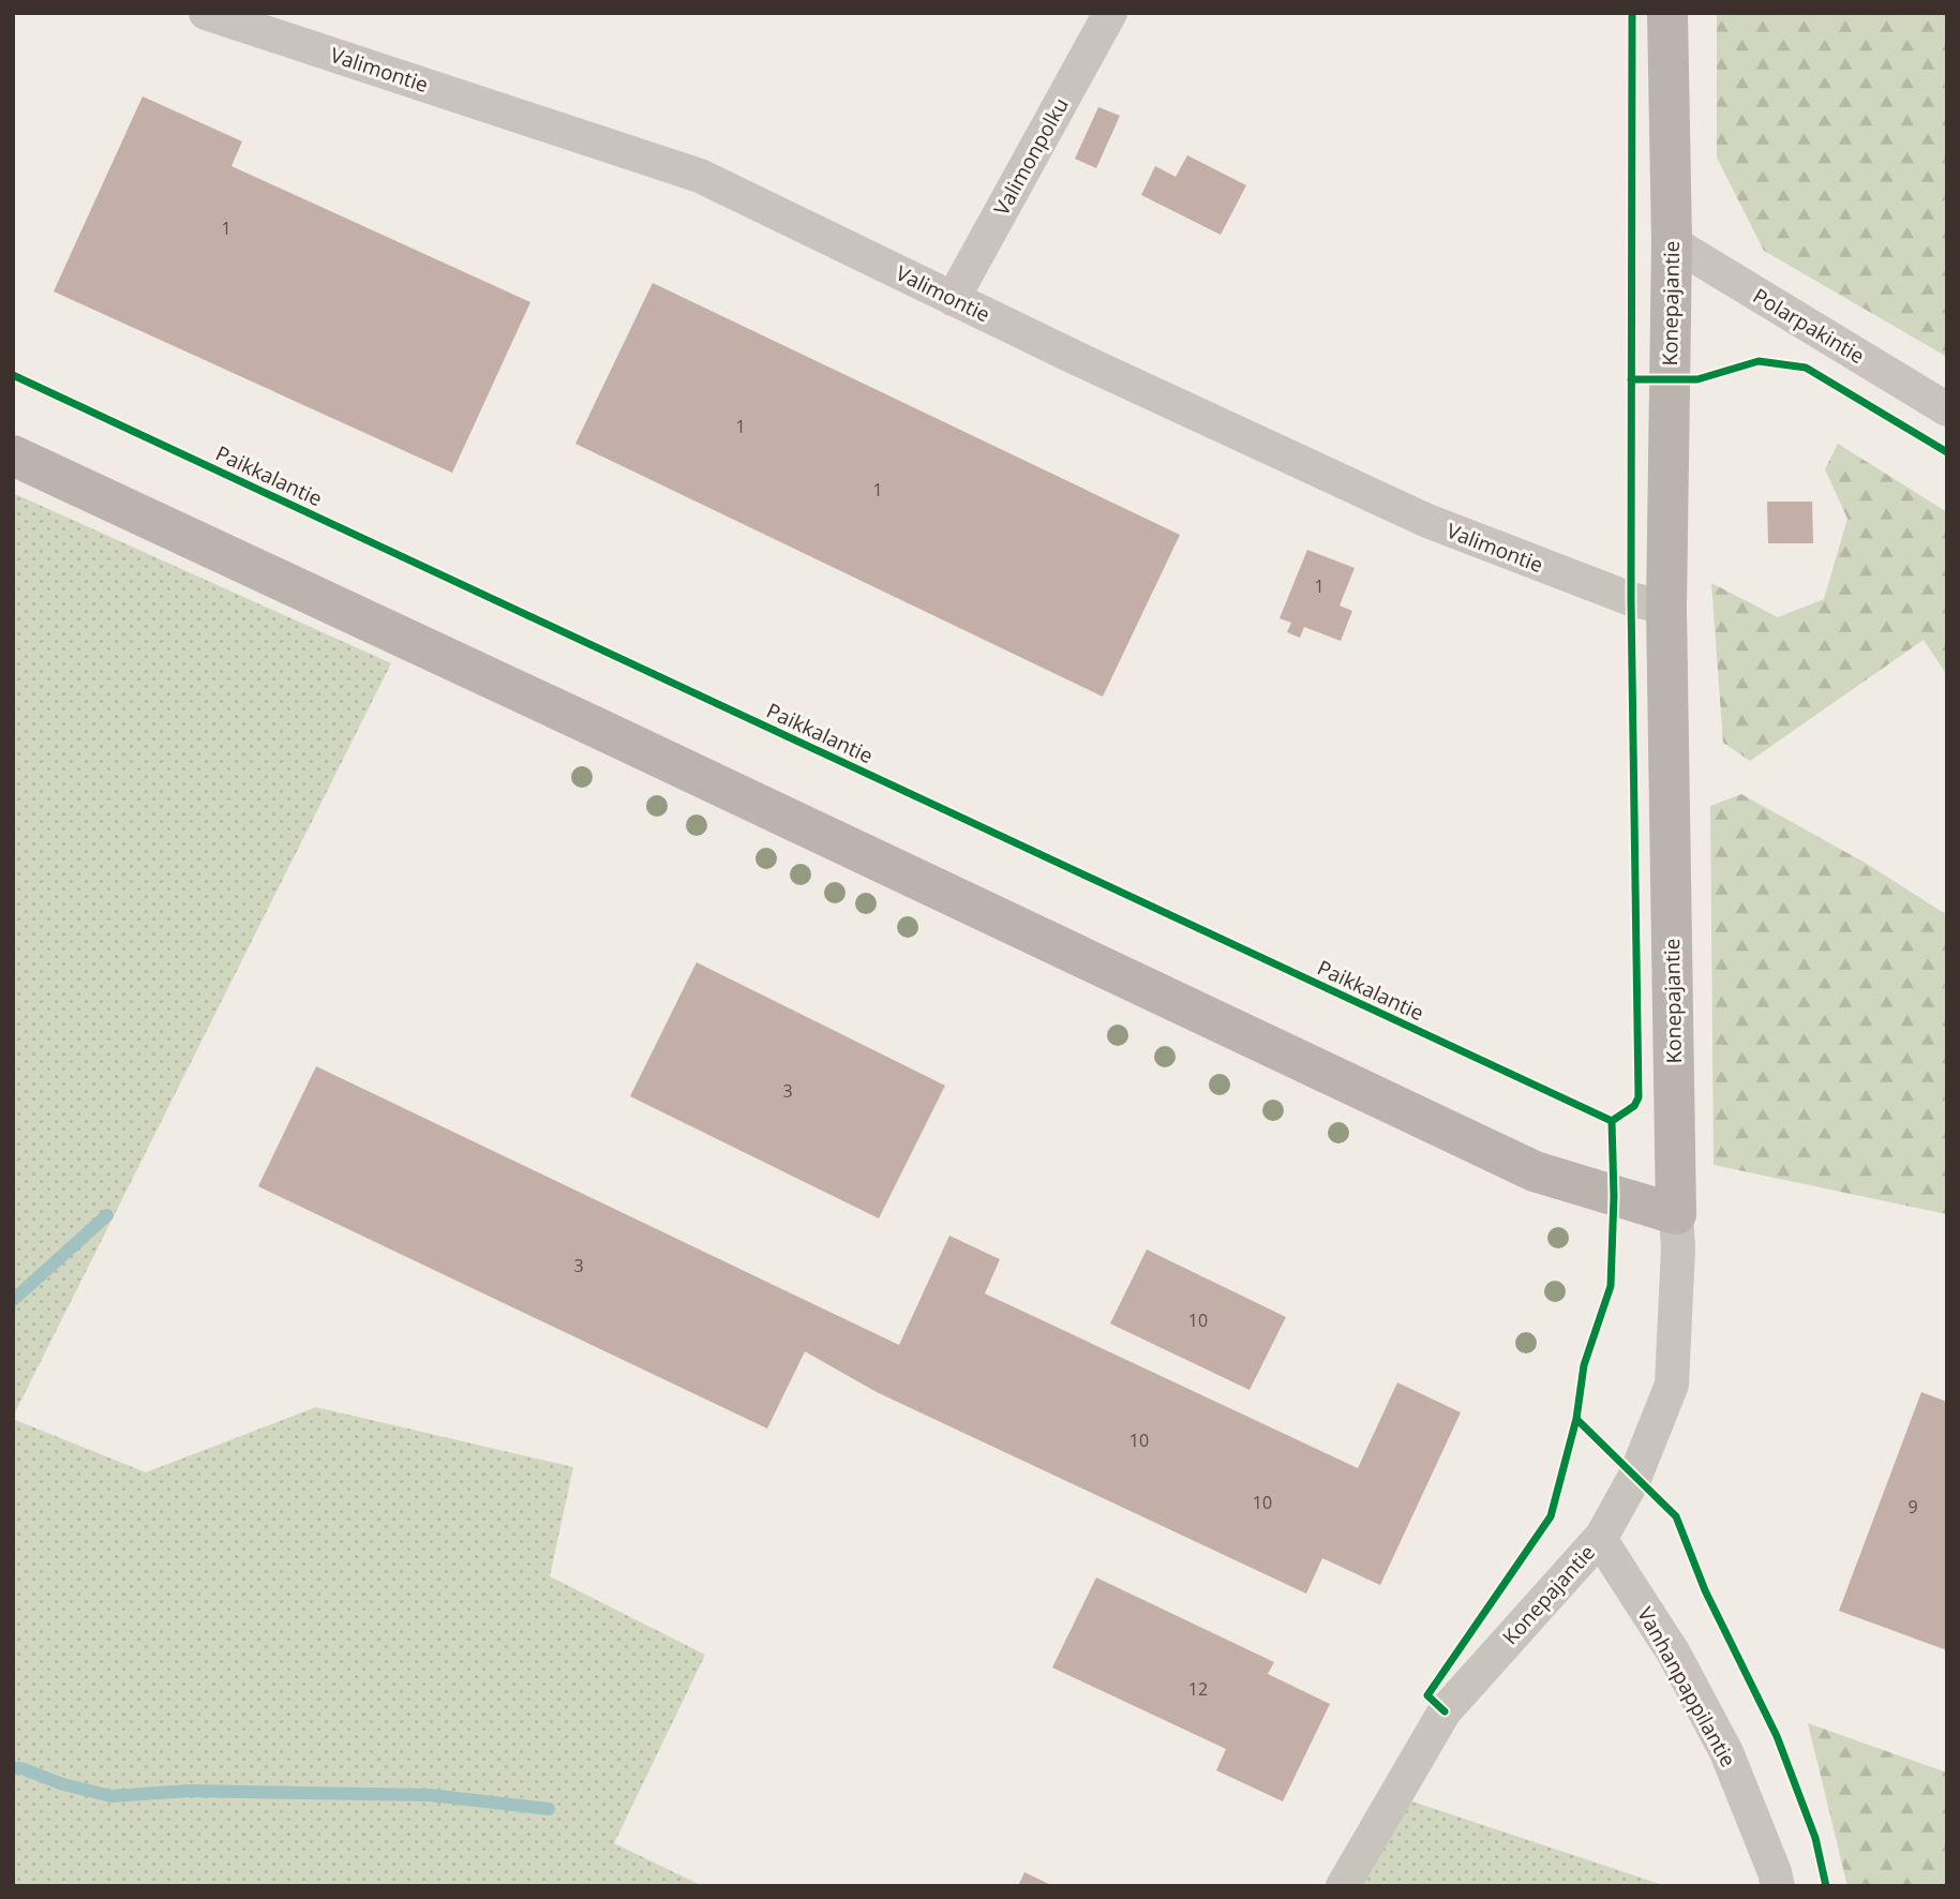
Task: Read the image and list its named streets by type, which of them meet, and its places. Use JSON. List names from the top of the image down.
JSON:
{
  "streets": {
    "street": [
      "Valimontie",
      "Valimonpolku",
      "Konepajantie",
      "Polarpakintie",
      "Vanhanpappilantie"
    ],
    "cycle path": ["Paikkalantie"]
  },
  "crossings": [
    ["Valimontie", "Valimonpolku"],
    ["Valimontie", "Konepajantie"],
    ["Konepajantie", "Polarpakintie"],
    ["Konepajantie", "Vanhanpappilantie"]
  ],
  "house_numbers": [
    "1",
    "1",
    "1",
    "1",
    "3",
    "3",
    "10",
    "10",
    "10",
    "9",
    "12"
  ]
}
